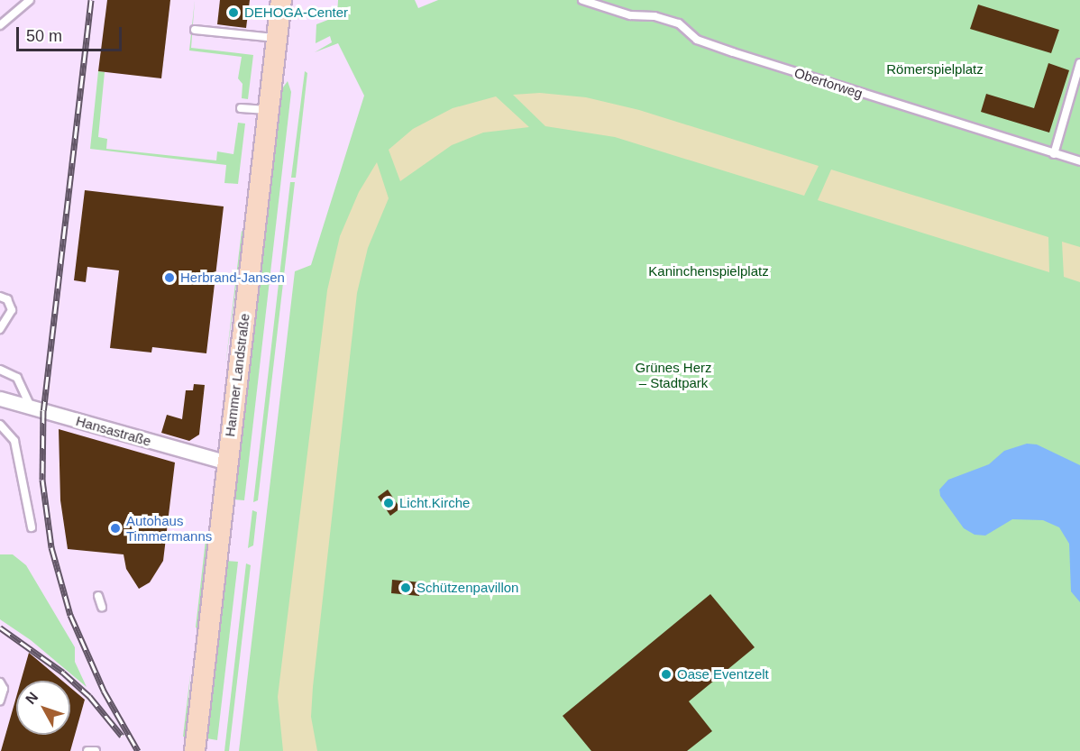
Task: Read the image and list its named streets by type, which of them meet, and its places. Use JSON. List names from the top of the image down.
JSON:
{
  "streets": {
    "main road": ["Hammer Landstraße"],
    "street": ["Hansastraße"],
    "lane": ["Obertorweg"]
  },
  "crossings": [
    ["Hammer Landstraße", "Hansastraße"]
  ],
  "parks": ["Römerspielplatz", "Kaninchenspielplatz", "Grünes Herz – Stadtpark"],
  "places": [
    "DEHOGA-Center",
    "Herbrand-Jansen",
    "Licht.Kirche",
    "Autohaus Timmermanns",
    "Schützenpavillon",
    "Oase Eventzelt"
  ],
  "scale_bar": "50 m",
  "north": "top left"
}
